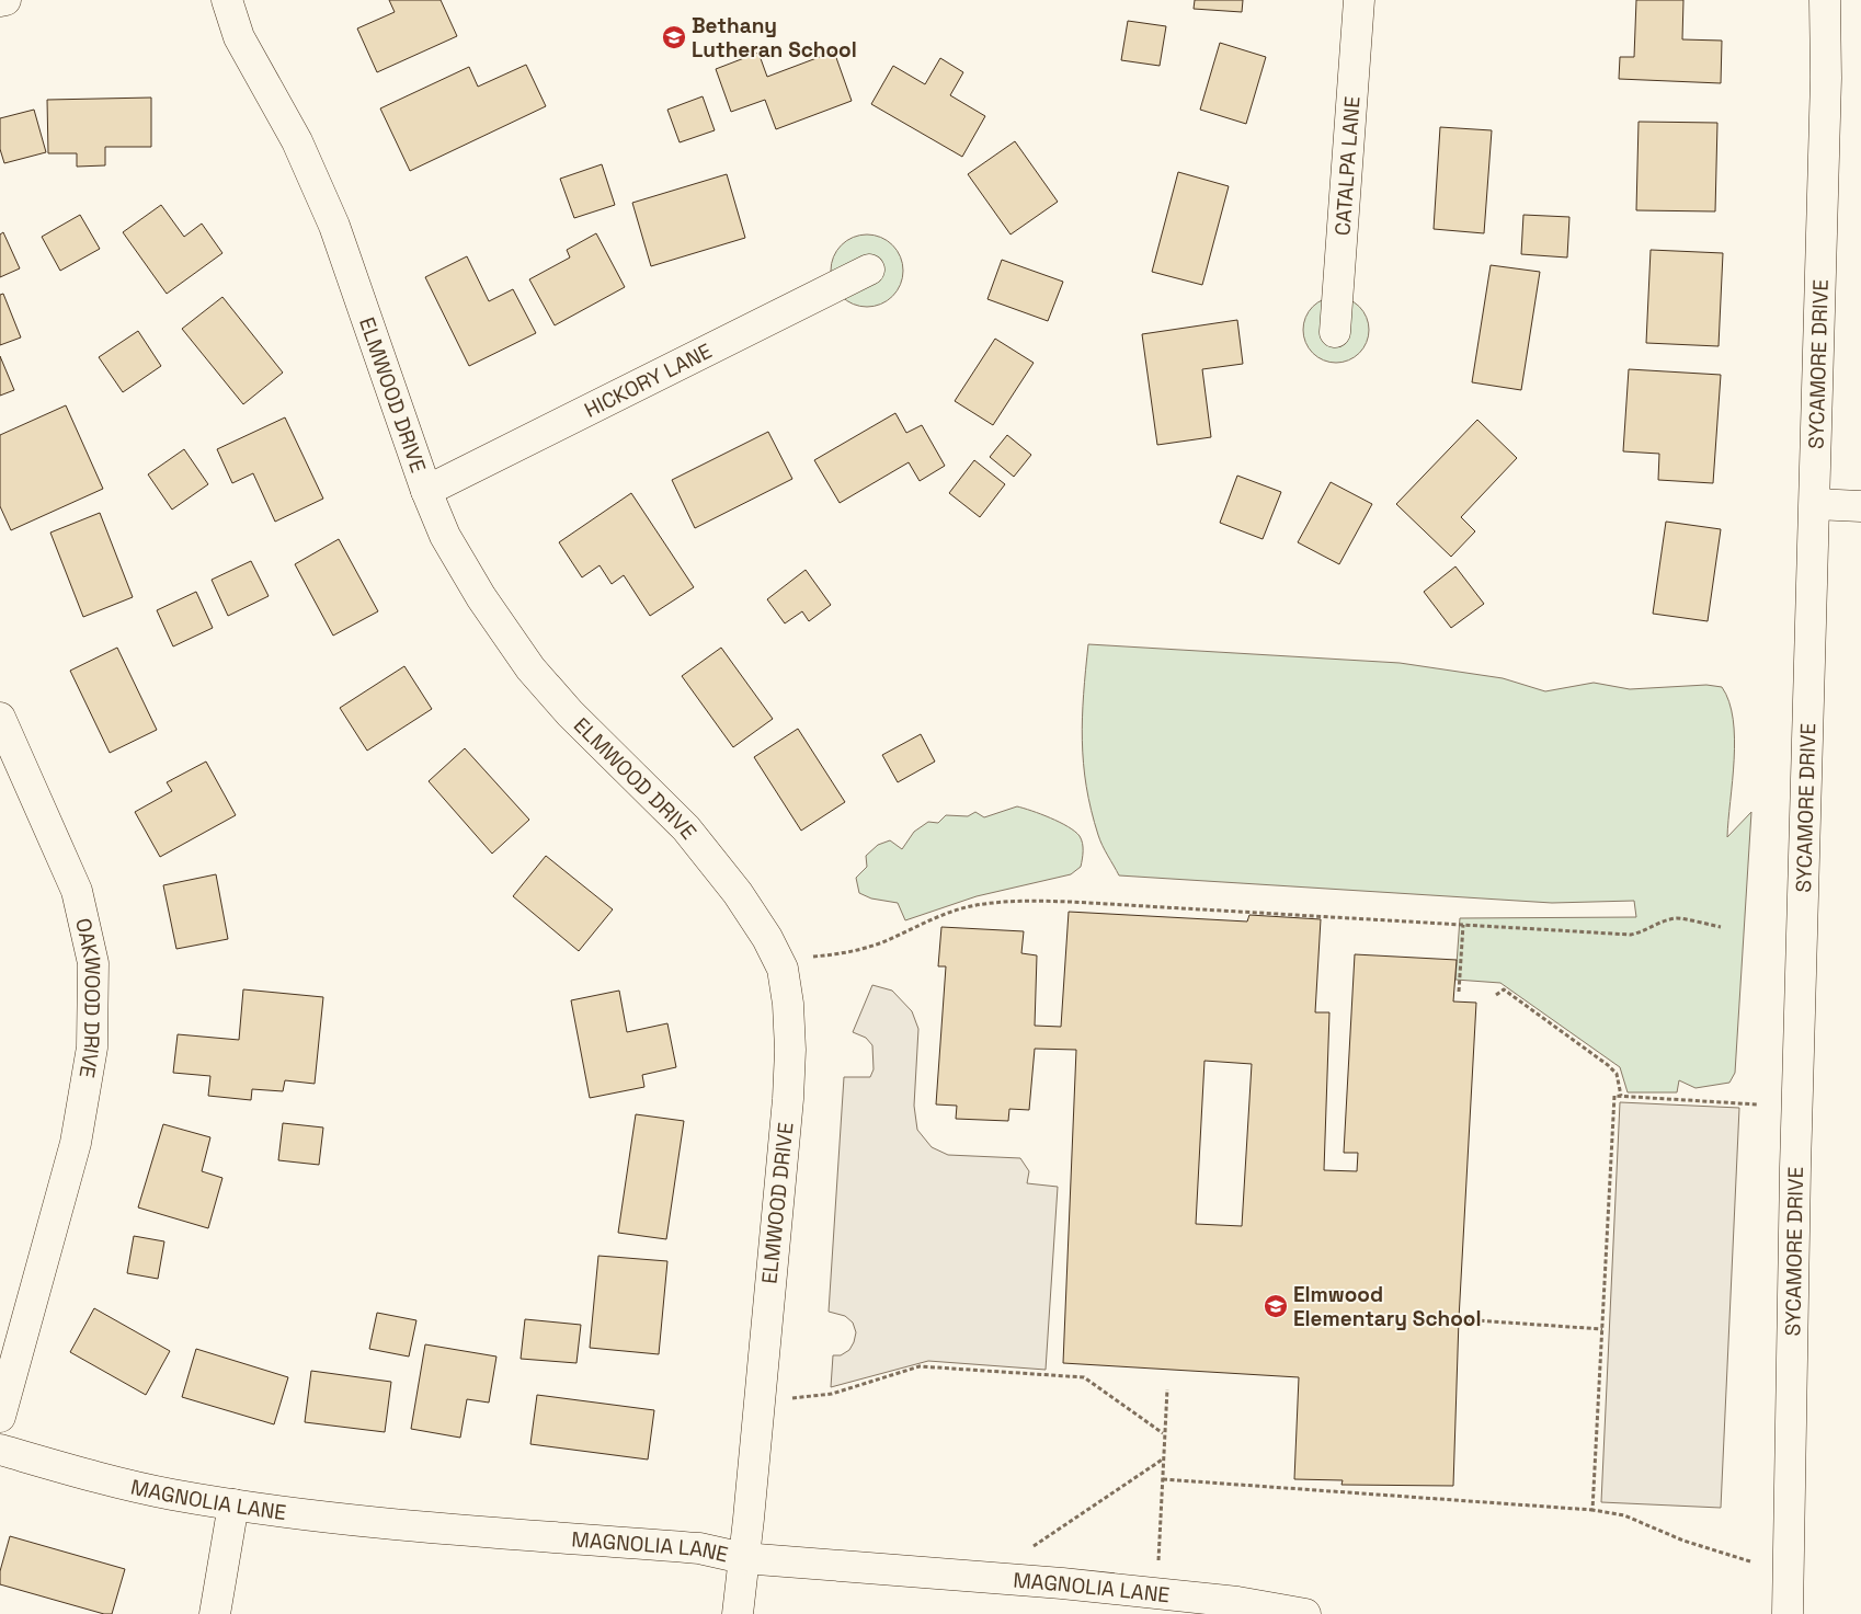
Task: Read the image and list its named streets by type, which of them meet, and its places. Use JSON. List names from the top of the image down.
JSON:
{
  "streets": {
    "street": [
      "CATALPA LANE",
      "SYCAMORE DRIVE",
      "HICKORY LANE",
      "ELMWOOD DRIVE",
      "OAKWOOD DRIVE",
      "MAGNOLIA LANE"
    ]
  },
  "crossings": [
    ["HICKORY LANE", "ELMWOOD DRIVE"],
    ["ELMWOOD DRIVE", "MAGNOLIA LANE"]
  ],
  "places": {
    "school or university": ["Bethany Lutheran School", "Elmwood Elementary School"]
  }
}
